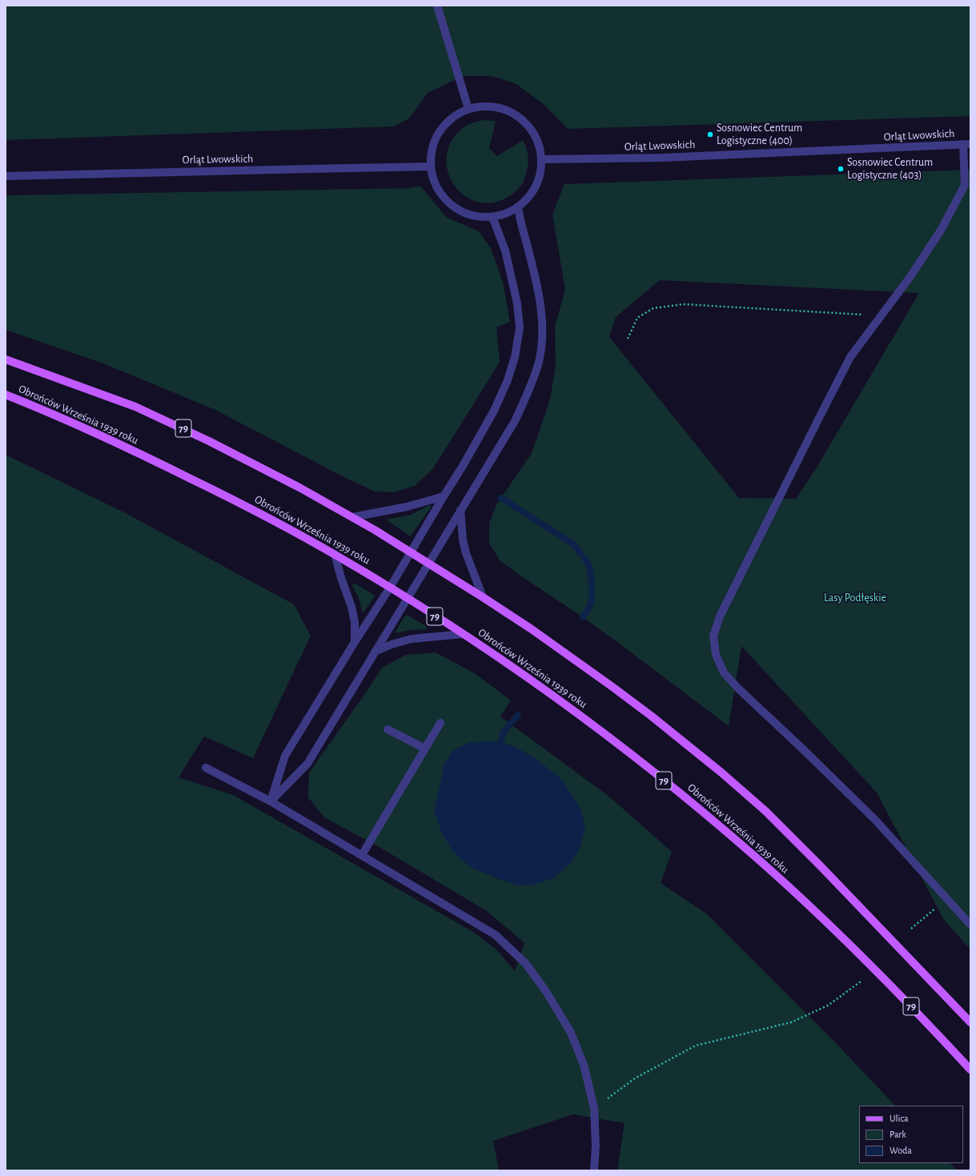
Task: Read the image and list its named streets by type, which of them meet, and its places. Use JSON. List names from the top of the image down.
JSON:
{
  "streets": {
    "main road": ["Obrońców Września 1939 roku", "79"],
    "street": ["Orląt Lwowskich"]
  },
  "parks": ["Lasy Podłęskie"],
  "places": ["Sosnowiec Centrum Logistyczne (400)", "Sosnowiec Centrum Logistyczne (403)"],
  "legend": ["Ulica", "Park", "Woda"]
}
